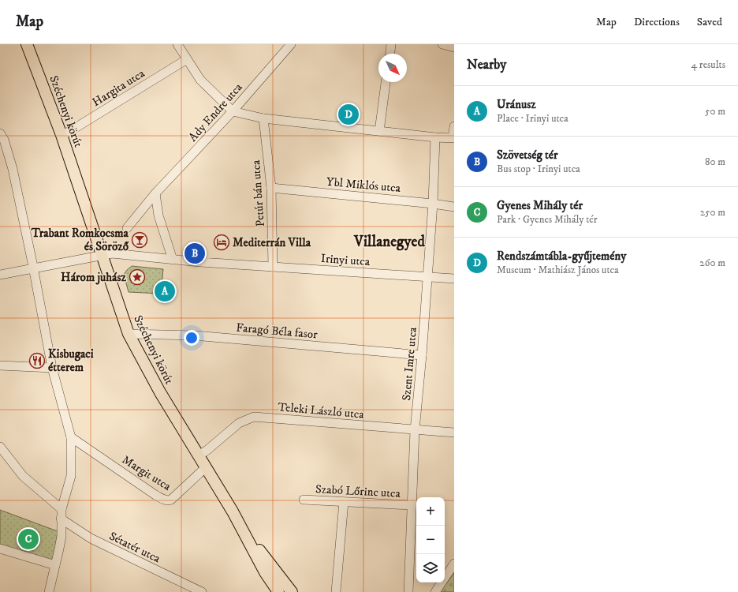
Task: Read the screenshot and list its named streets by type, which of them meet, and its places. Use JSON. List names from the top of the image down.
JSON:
{
  "streets": {
    "main road": ["Széchenyi körút"],
    "street": [
      "Hargita utca",
      "Ady Endre utca",
      "Ybl Miklós utca",
      "Petúr bán utca",
      "Irinyi utca",
      "Faragó Béla fasor",
      "Szent Imre utca",
      "Teleki László utca",
      "Margit utca",
      "Szabó Lőrinc utca",
      "Sétatér utca"
    ]
  },
  "crossings": [
    ["Hargita utca", "Széchenyi körút"],
    ["Széchenyi körút", "Irinyi utca"],
    ["Széchenyi körút", "Faragó Béla fasor"],
    ["Széchenyi körút", "Teleki László utca"],
    ["Széchenyi körút", "Margit utca"],
    ["Ybl Miklós utca", "Petúr bán utca"],
    ["Ybl Miklós utca", "Szent Imre utca"],
    ["Petúr bán utca", "Irinyi utca"],
    ["Irinyi utca", "Szent Imre utca"],
    ["Faragó Béla fasor", "Szent Imre utca"],
    ["Szent Imre utca", "Teleki László utca"],
    ["Szent Imre utca", "Szabó Lőrinc utca"]
  ],
  "districts": ["Villanegyed"],
  "places": {
    "bar": ["Trabant Romkocsma és Söröző"],
    "hotel": ["Mediterrán Villa"],
    "place": ["Három juhász"],
    "restaurant": ["Kisbugaci étterem"]
  },
  "north": "bottom right",
  "page": {
    "header": "Map",
    "nav": ["Map", "Directions", "Saved"],
    "heading": ["Nearby", "4 results"],
    "list": [
      {
        "mark": "A",
        "name": "Uránusz",
        "note": "Place · Irinyi utca",
        "value": "50 m"
      },
      {
        "mark": "B",
        "name": "Szövetség tér",
        "note": "Bus stop · Irinyi utca",
        "value": "80 m"
      },
      {
        "mark": "C",
        "name": "Gyenes Mihály tér",
        "note": "Park · Gyenes Mihály tér",
        "value": "250 m"
      },
      {
        "mark": "D",
        "name": "Rendszámtábla-gyűjtemény",
        "note": "Museum · Mathiász János utca",
        "value": "260 m"
      }
    ],
    "pins": [
      "D",
      "B",
      "A",
      "C"
    ],
    "map_buttons": ["+", "−"]
  }
}
